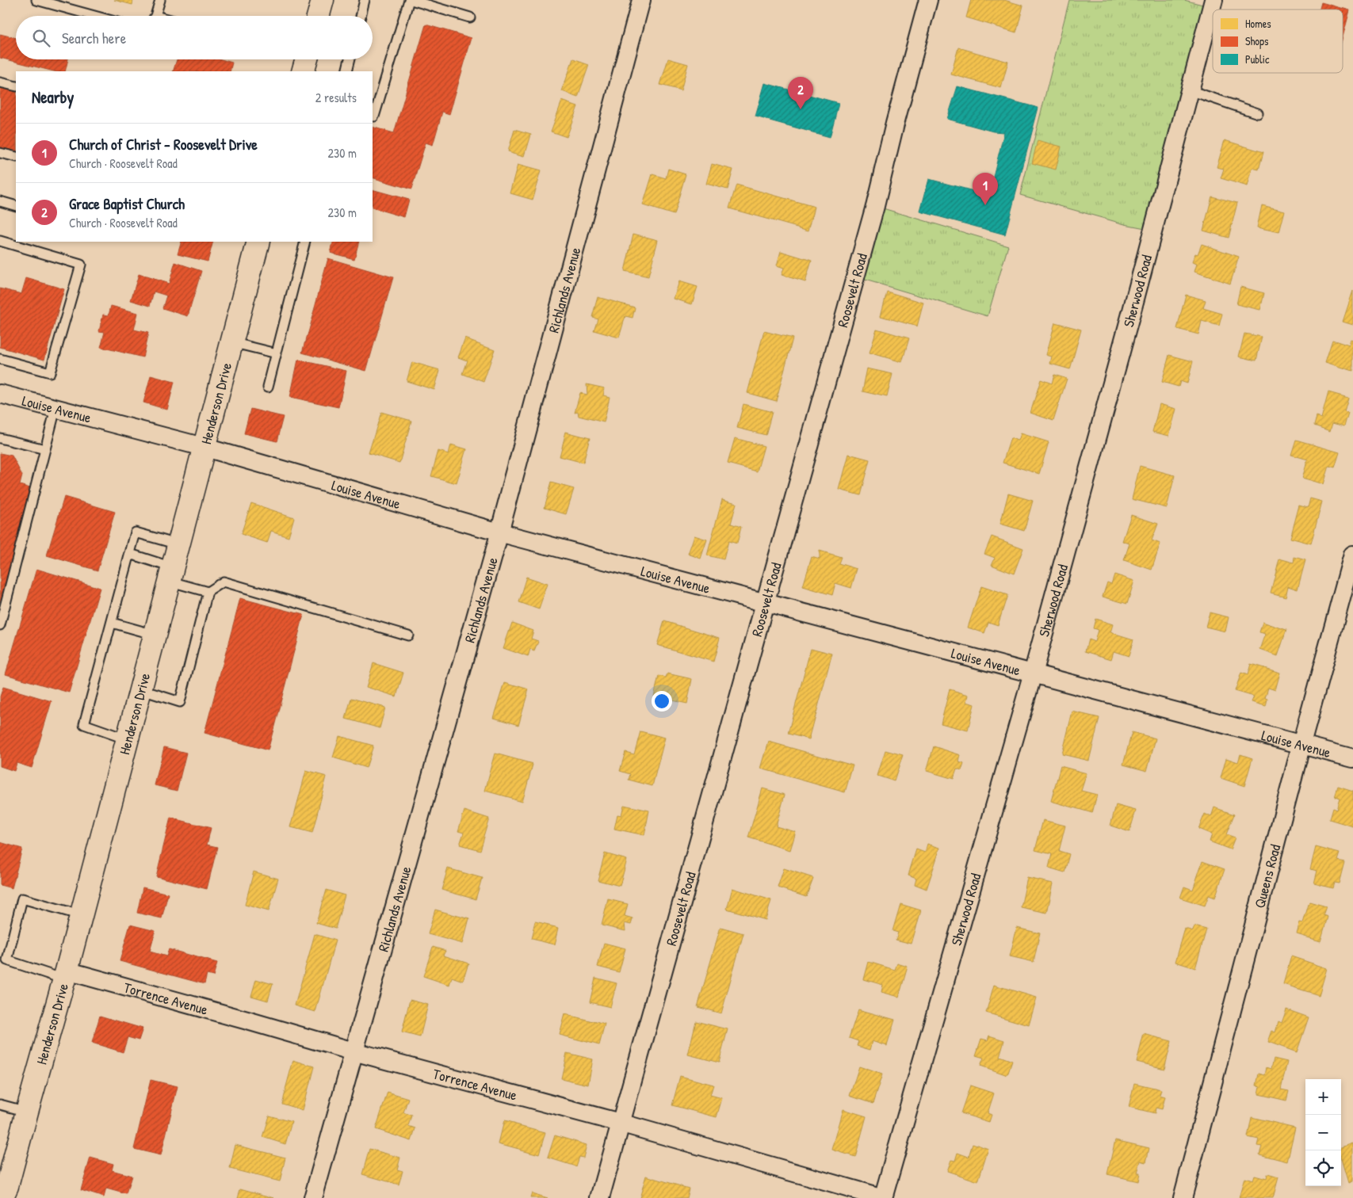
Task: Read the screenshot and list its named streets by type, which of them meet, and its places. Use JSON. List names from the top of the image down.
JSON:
{
  "streets": {
    "main road": ["Henderson Drive"],
    "street": [
      "Richlands Avenue",
      "Roosevelt Road",
      "Sherwood Road",
      "Louise Avenue",
      "Queens Road",
      "Torrence Avenue"
    ]
  },
  "crossings": [
    ["Richlands Avenue", "Louise Avenue"],
    ["Richlands Avenue", "Torrence Avenue"],
    ["Roosevelt Road", "Louise Avenue"],
    ["Roosevelt Road", "Torrence Avenue"],
    ["Sherwood Road", "Louise Avenue"],
    ["Sherwood Road", "Torrence Avenue"],
    ["Henderson Drive", "Louise Avenue"],
    ["Henderson Drive", "Torrence Avenue"],
    ["Louise Avenue", "Queens Road"]
  ],
  "legend": ["Homes", "Shops", "Public"],
  "page": {
    "search": "Search here",
    "heading": ["Nearby", "2 results"],
    "pins": ["2", "1"],
    "list": [
      {
        "mark": "1",
        "name": "Church of Christ - Roosevelt Drive",
        "note": "Church · Roosevelt Road",
        "value": "230 m"
      },
      {
        "mark": "2",
        "name": "Grace Baptist Church",
        "note": "Church · Roosevelt Road",
        "value": "230 m"
      }
    ],
    "map_buttons": ["+", "−"]
  }
}
